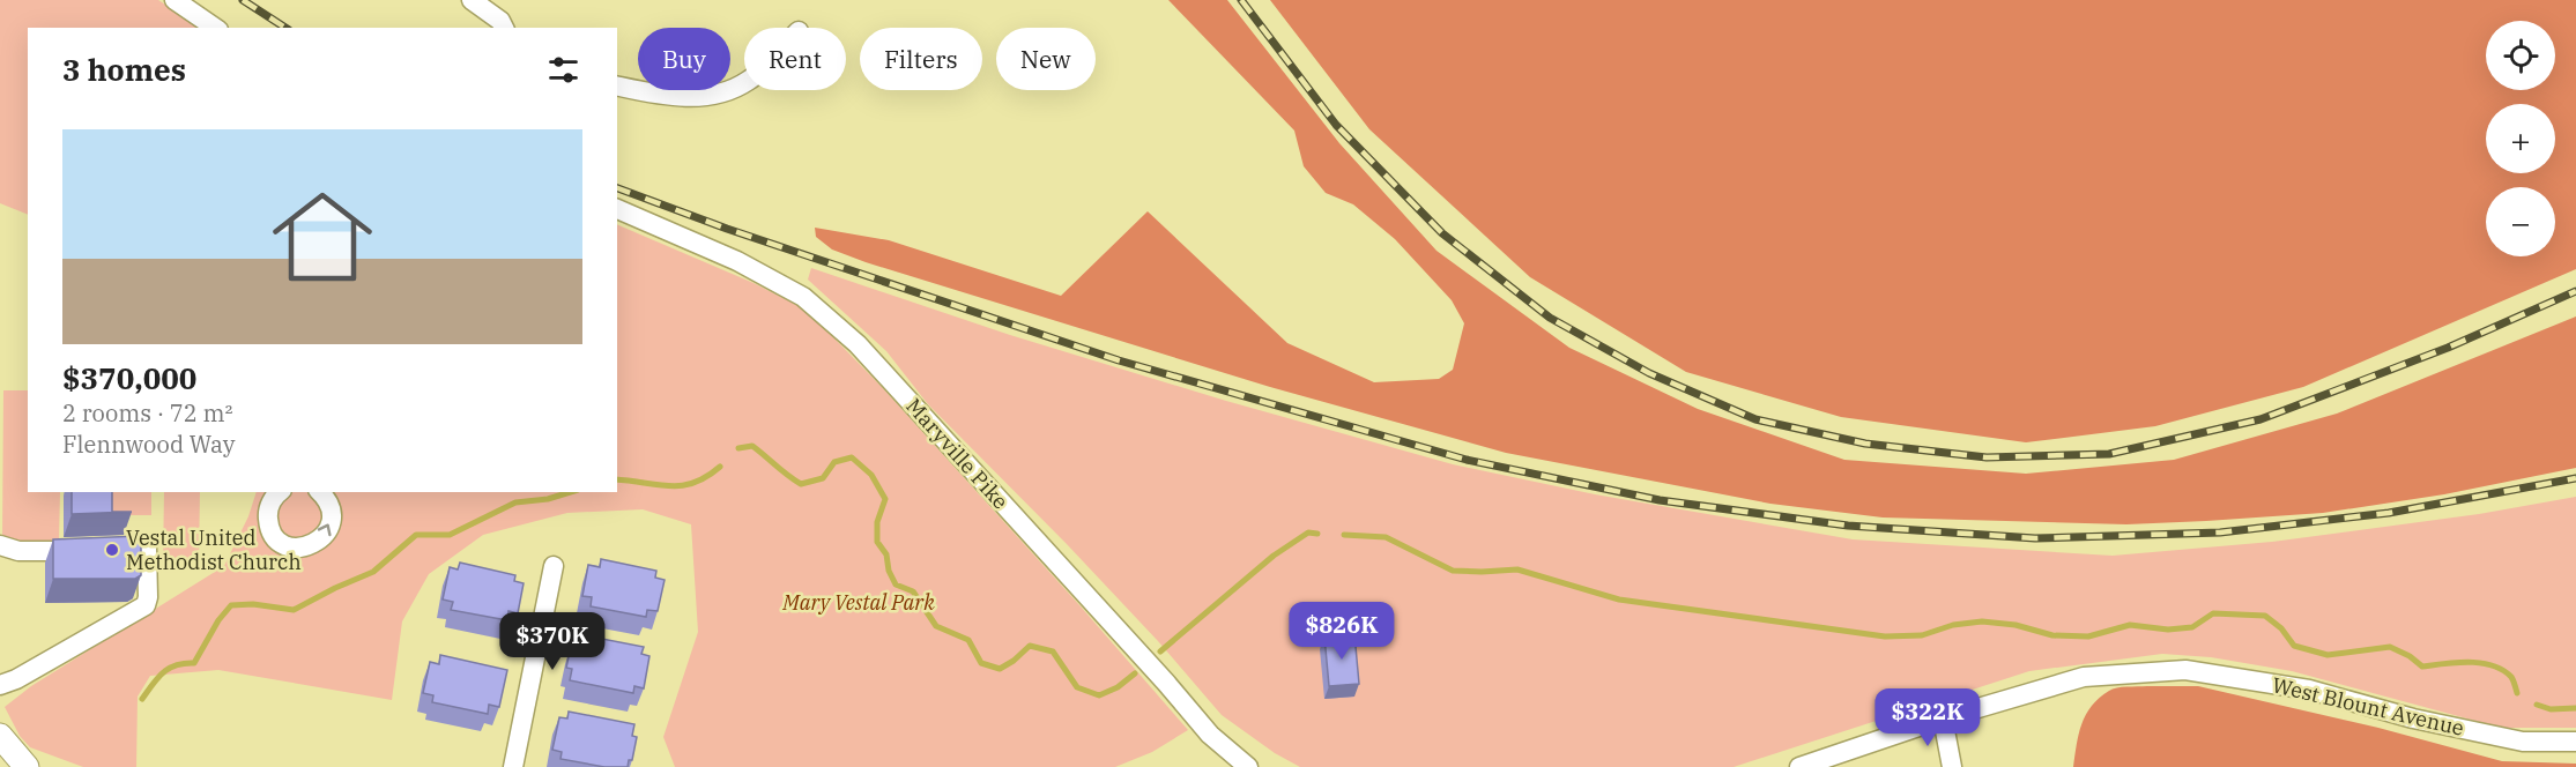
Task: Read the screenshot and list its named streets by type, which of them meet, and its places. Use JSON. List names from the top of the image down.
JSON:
{
  "streets": {
    "street": ["Maryville Pike", "West Blount Avenue"]
  },
  "parks": ["Mary Vestal Park"],
  "places": ["Vestal United Methodist Church"],
  "page": {
    "map_buttons": ["+", "−"],
    "chip": [
      "Buy",
      "Rent",
      "Filters",
      "New"
    ],
    "heading": "3 homes",
    "list": [
      {
        "name": "$370,000",
        "note": "2 rooms · 72 m² · Flennwood Way"
      }
    ],
    "price": ["$826K", "$370K", "$322K"]
  }
}
